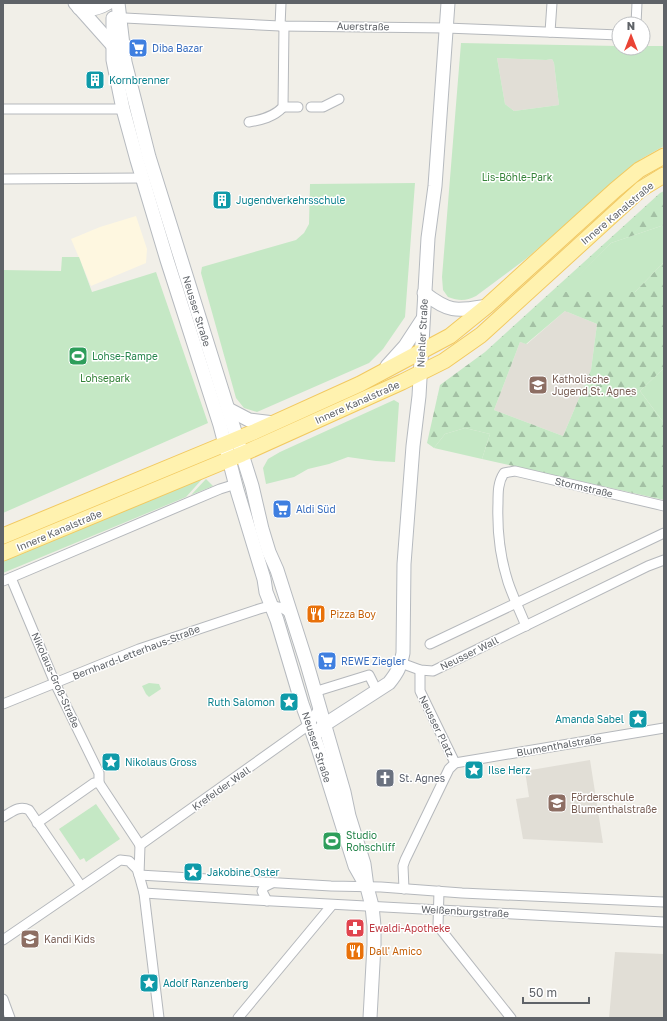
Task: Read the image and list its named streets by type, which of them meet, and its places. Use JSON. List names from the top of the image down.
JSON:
{
  "streets": {
    "main road": ["Innere Kanalstraße", "Neusser Straße", "Niehler Straße"],
    "street": [
      "Auerstraße",
      "Stormstraße",
      "Bernhard-Letterhaus-Straße",
      "Neusser Wall",
      "Nikolaus-Groß-Straße",
      "Neusser Platz",
      "Blumenthalstraße",
      "Krefelder Wall",
      "Weißenburgstraße"
    ]
  },
  "crossings": [
    ["Auerstraße", "Neusser Straße"],
    ["Auerstraße", "Niehler Straße"],
    ["Innere Kanalstraße", "Neusser Straße"],
    ["Innere Kanalstraße", "Niehler Straße"],
    ["Neusser Straße", "Bernhard-Letterhaus-Straße"],
    ["Neusser Straße", "Krefelder Wall"],
    ["Neusser Straße", "Weißenburgstraße"],
    ["Niehler Straße", "Neusser Wall"],
    ["Bernhard-Letterhaus-Straße", "Nikolaus-Groß-Straße"],
    ["Neusser Wall", "Neusser Platz"],
    ["Neusser Platz", "Blumenthalstraße"],
    ["Neusser Platz", "Weißenburgstraße"]
  ],
  "parks": ["Lis-Böhle-Park", "Lohsepark"],
  "places": {
    "supermarket": ["Diba Bazar", "Aldi Süd", "REWE Ziegler"],
    "building": ["Kornbrenner", "Jugendverkehrsschule"],
    "sports": ["Lohse-Rampe", "Studio Rohschliff"],
    "school or university": ["Katholische Jugend St. Agnes", "Förderschule Blumenthalstraße", "Kandi Kids"],
    "restaurant": ["Pizza Boy", "Dall' Amico"],
    "place": [
      "Ruth Salomon",
      "Amanda Sabel",
      "Nikolaus Gross",
      "Ilse Herz",
      "Jakobine Oster",
      "Adolf Ranzenberg"
    ],
    "church": ["St. Agnes"],
    "pharmacy": ["Ewaldi-Apotheke"]
  },
  "scale_bar": "50 m",
  "north": "top"
}
